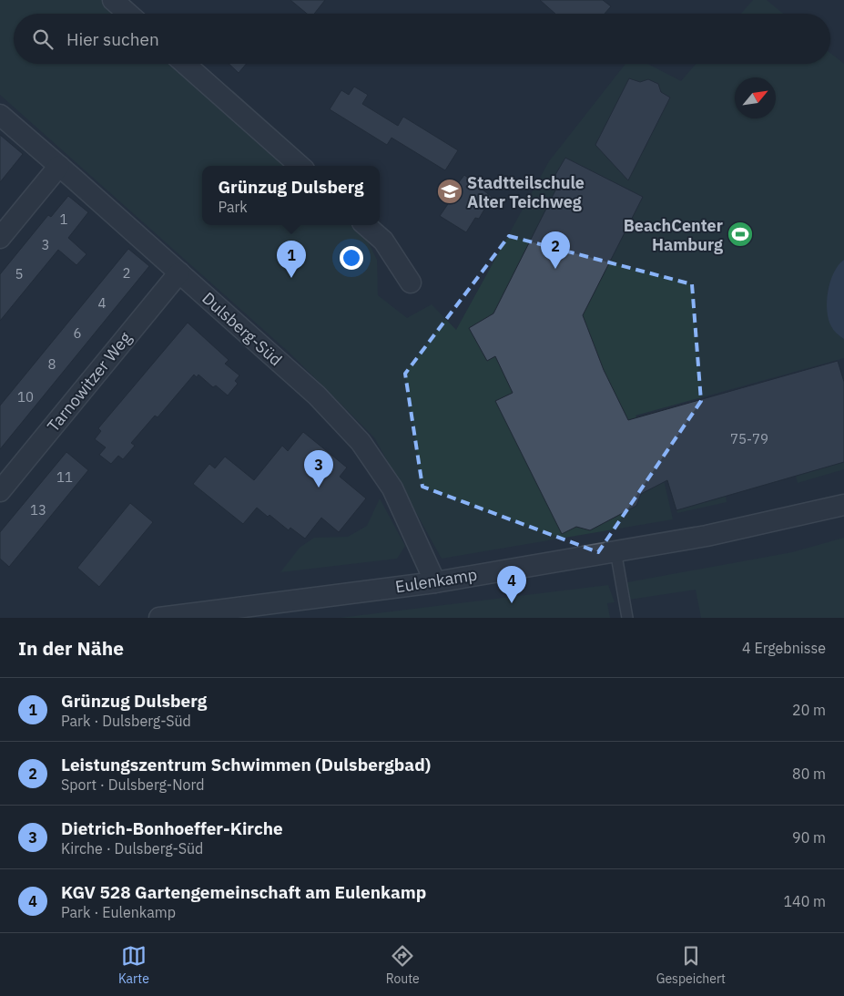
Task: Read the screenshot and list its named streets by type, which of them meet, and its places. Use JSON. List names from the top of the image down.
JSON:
{
  "streets": {
    "street": ["Dulsberg-Süd", "Tarnowitzer Weg", "Eulenkamp"]
  },
  "crossings": [
    ["Dulsberg-Süd", "Tarnowitzer Weg"],
    ["Dulsberg-Süd", "Eulenkamp"]
  ],
  "places": {
    "school or university": ["Stadtteilschule Alter Teichweg"],
    "sports": ["BeachCenter Hamburg"]
  },
  "house_numbers": [
    "1",
    "3",
    "2",
    "5",
    "4",
    "6",
    "8",
    "10",
    "75-79",
    "11",
    "13"
  ],
  "north": "top right",
  "page": {
    "search": "Hier suchen",
    "popup": ["Grünzug Dulsberg", "Park"],
    "pins": [
      "2",
      "1",
      "3",
      "4"
    ],
    "heading": ["In der Nähe", "4 Ergebnisse"],
    "list": [
      {
        "mark": "1",
        "name": "Grünzug Dulsberg",
        "note": "Park · Dulsberg-Süd",
        "value": "20 m"
      },
      {
        "mark": "2",
        "name": "Leistungszentrum Schwimmen (Dulsbergbad)",
        "note": "Sport · Dulsberg-Nord",
        "value": "80 m"
      },
      {
        "mark": "3",
        "name": "Dietrich-Bonhoeffer-Kirche",
        "note": "Kirche · Dulsberg-Süd",
        "value": "90 m"
      },
      {
        "mark": "4",
        "name": "KGV 528 Gartengemeinschaft am Eulenkamp",
        "note": "Park · Eulenkamp",
        "value": "140 m"
      }
    ],
    "nav": ["Karte", "Route", "Gespeichert"]
  }
}
